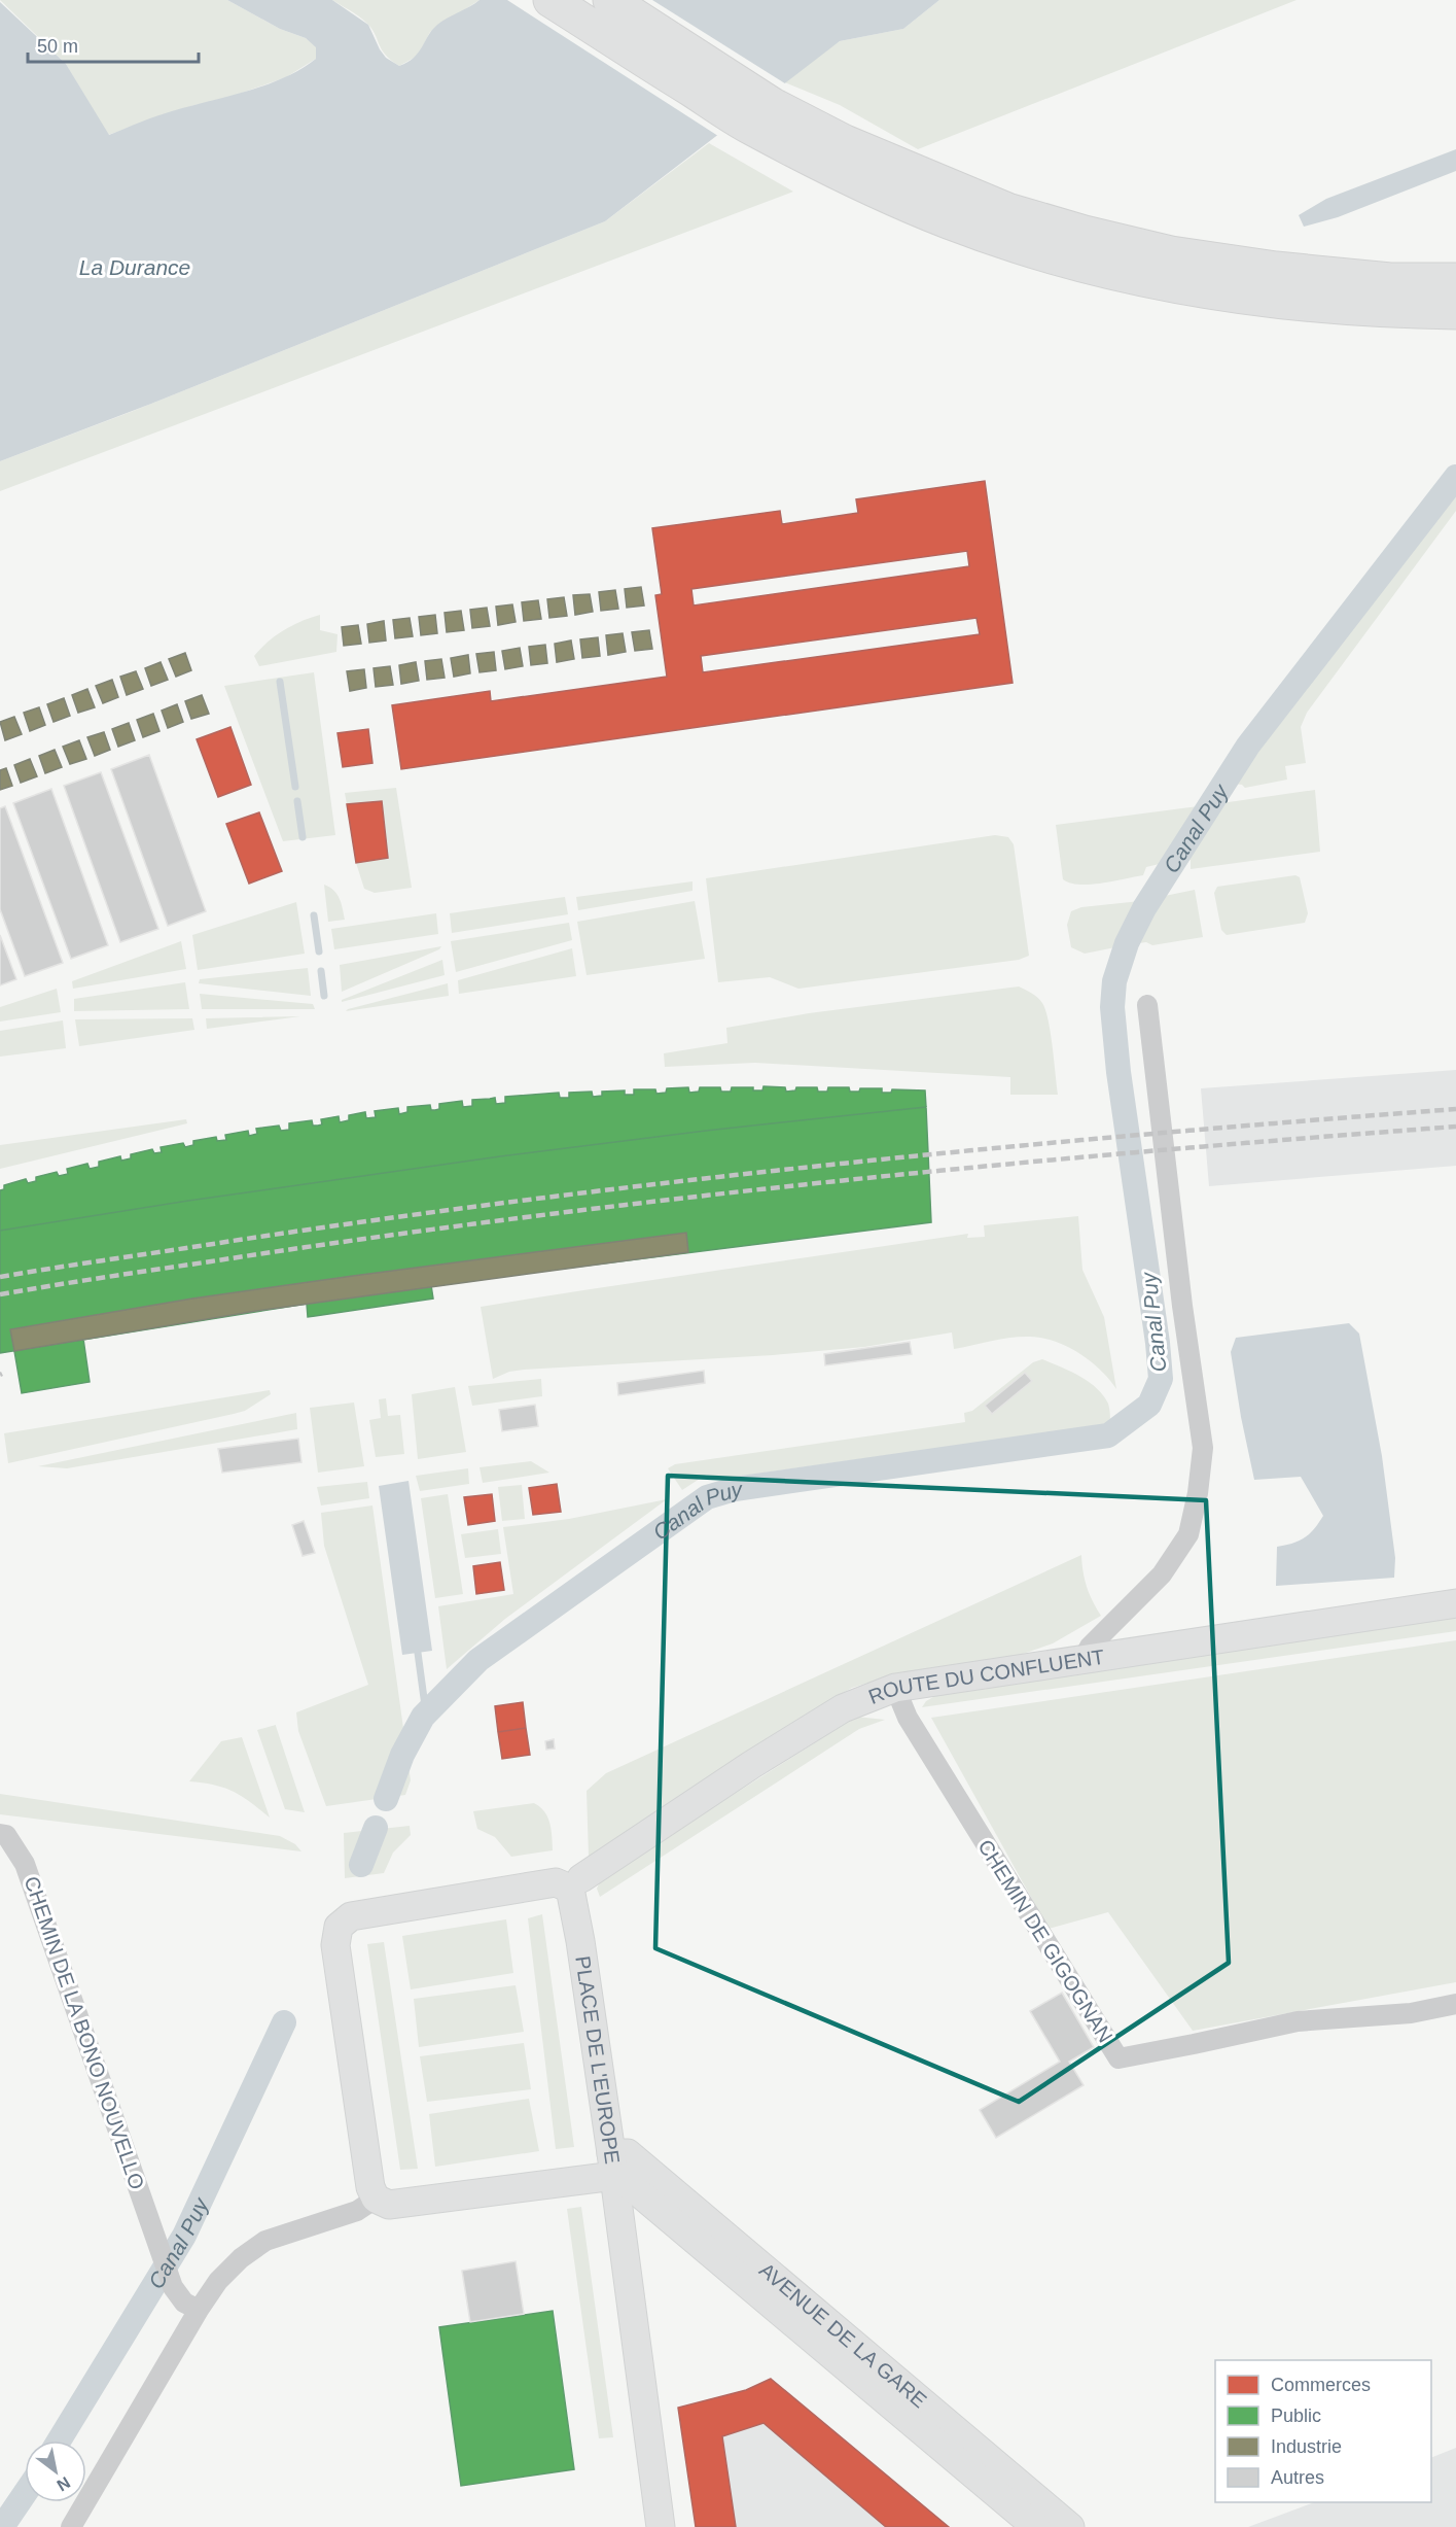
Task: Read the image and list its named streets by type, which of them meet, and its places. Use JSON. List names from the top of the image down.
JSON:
{
  "streets": {
    "street": [
      "ROUTE DU CONFLUENT",
      "CHEMIN DE GIGOGNAN",
      "CHEMIN DE LA BONO NOUVELLO",
      "PLACE DE L'EUROPE",
      "AVENUE DE LA GARE"
    ]
  },
  "crossings": [
    ["ROUTE DU CONFLUENT", "CHEMIN DE GIGOGNAN"],
    ["ROUTE DU CONFLUENT", "PLACE DE L'EUROPE"],
    ["PLACE DE L'EUROPE", "AVENUE DE LA GARE"]
  ],
  "water": ["La Durance", "Canal Puy"],
  "legend": [
    "Commerces",
    "Public",
    "Industrie",
    "Autres"
  ],
  "scale_bar": "50 m",
  "north": "bottom right"
}
